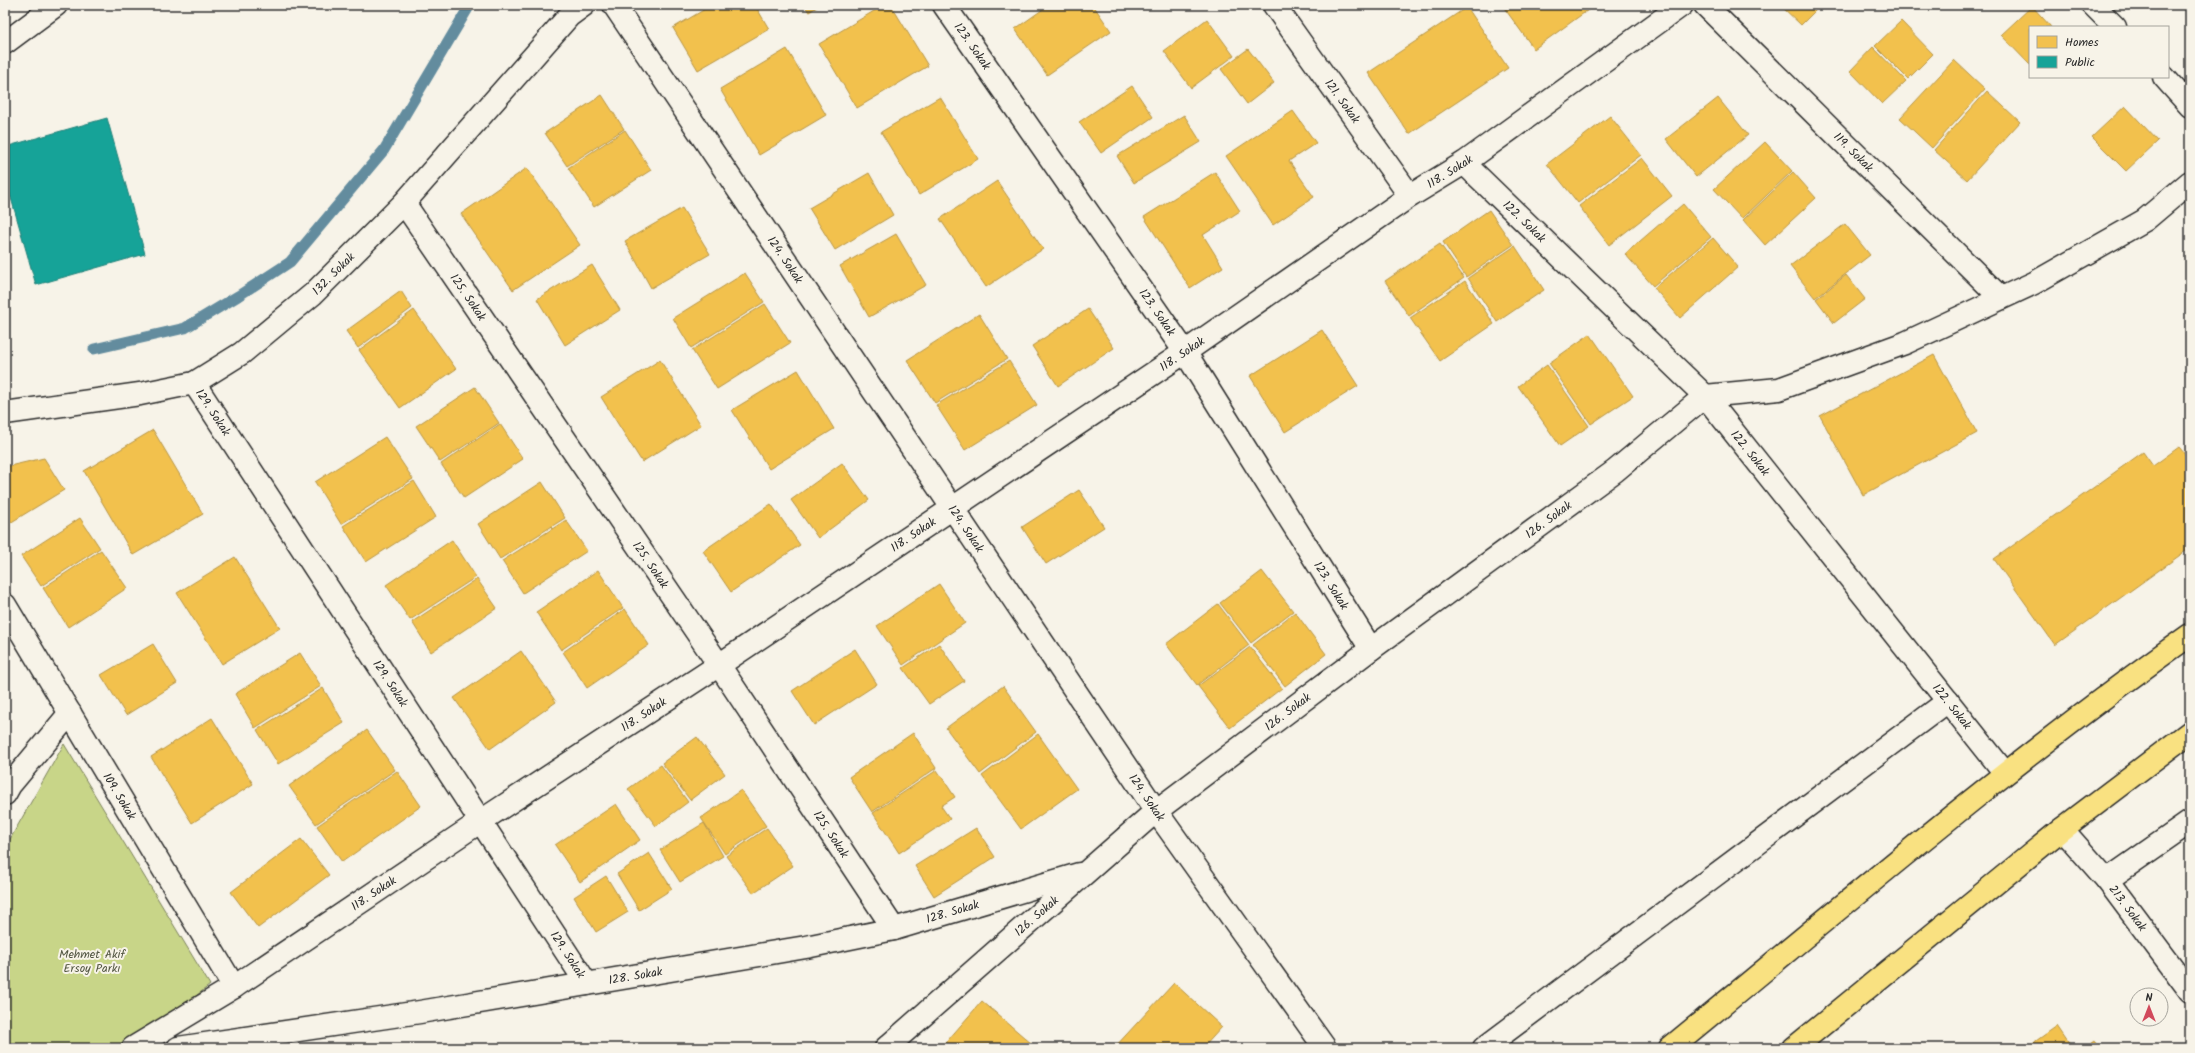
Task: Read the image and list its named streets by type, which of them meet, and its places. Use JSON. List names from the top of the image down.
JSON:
{
  "streets": {
    "street": [
      "123. Sokak",
      "121. Sokak",
      "119. Sokak",
      "118. Sokak",
      "122. Sokak",
      "124. Sokak",
      "132. Sokak",
      "125. Sokak",
      "129. Sokak",
      "126. Sokak",
      "109. Sokak",
      "213. Sokak",
      "128. Sokak"
    ]
  },
  "crossings": [
    ["123. Sokak", "118. Sokak"],
    ["123. Sokak", "126. Sokak"],
    ["121. Sokak", "118. Sokak"],
    ["118. Sokak", "122. Sokak"],
    ["118. Sokak", "124. Sokak"],
    ["118. Sokak", "125. Sokak"],
    ["118. Sokak", "129. Sokak"],
    ["118. Sokak", "109. Sokak"],
    ["122. Sokak", "126. Sokak"],
    ["124. Sokak", "126. Sokak"],
    ["132. Sokak", "125. Sokak"],
    ["132. Sokak", "129. Sokak"],
    ["125. Sokak", "128. Sokak"],
    ["129. Sokak", "128. Sokak"],
    ["126. Sokak", "128. Sokak"]
  ],
  "parks": ["Mehmet Akif Ersoy Parkı"],
  "legend": ["Homes", "Public"],
  "north": "top"
}
